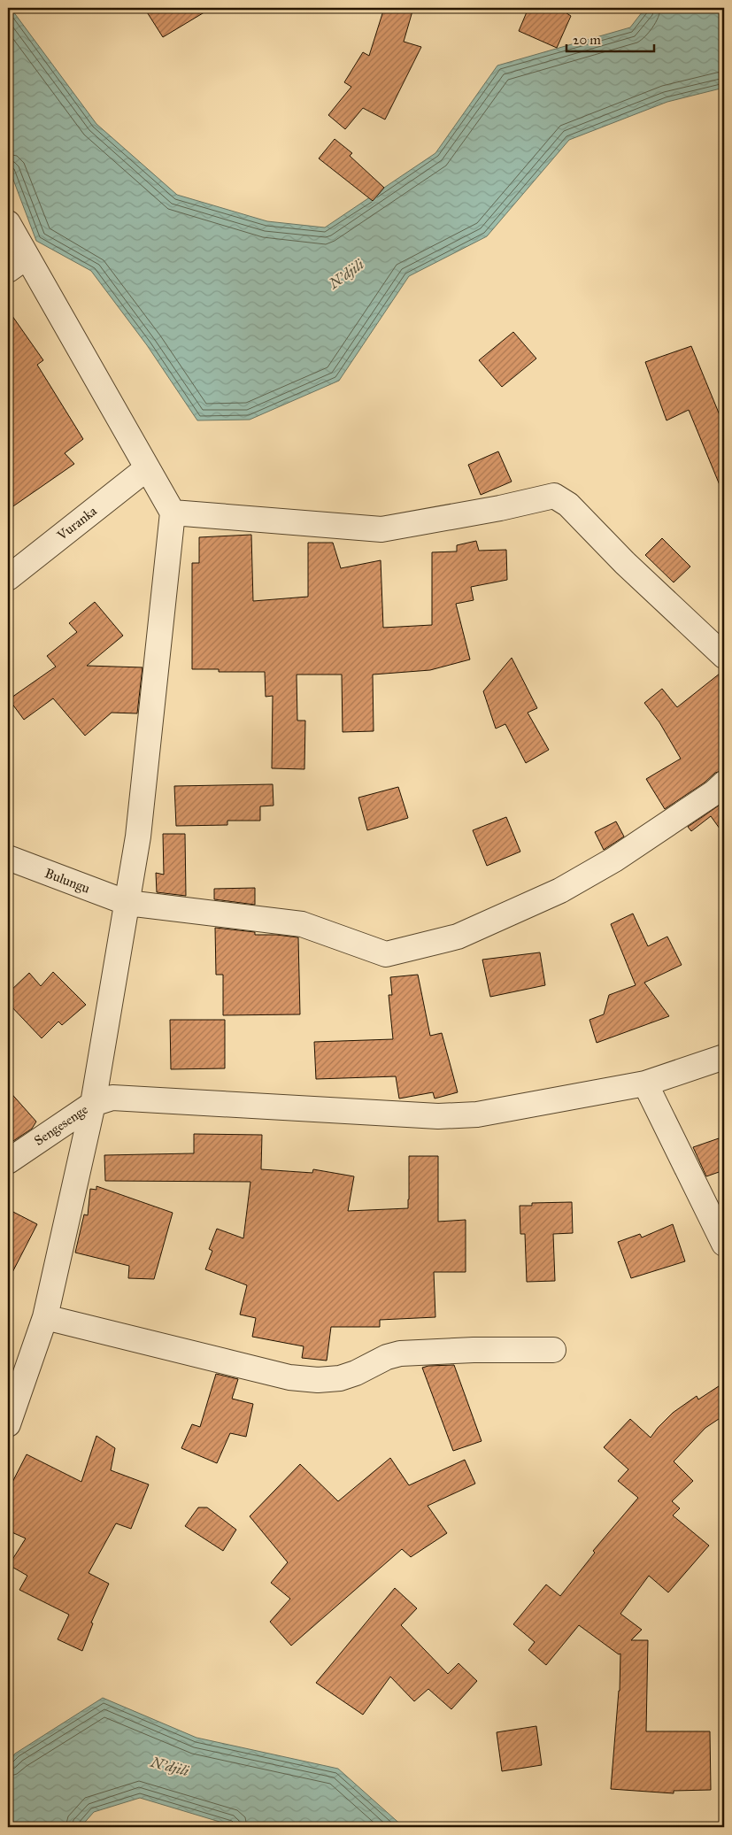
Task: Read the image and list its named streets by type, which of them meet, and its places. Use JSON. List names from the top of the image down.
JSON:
{
  "streets": {
    "street": ["Vuranka", "Bulungu", "Sengesenge"]
  },
  "water": ["N'djili"],
  "scale_bar": "20 m"
}
